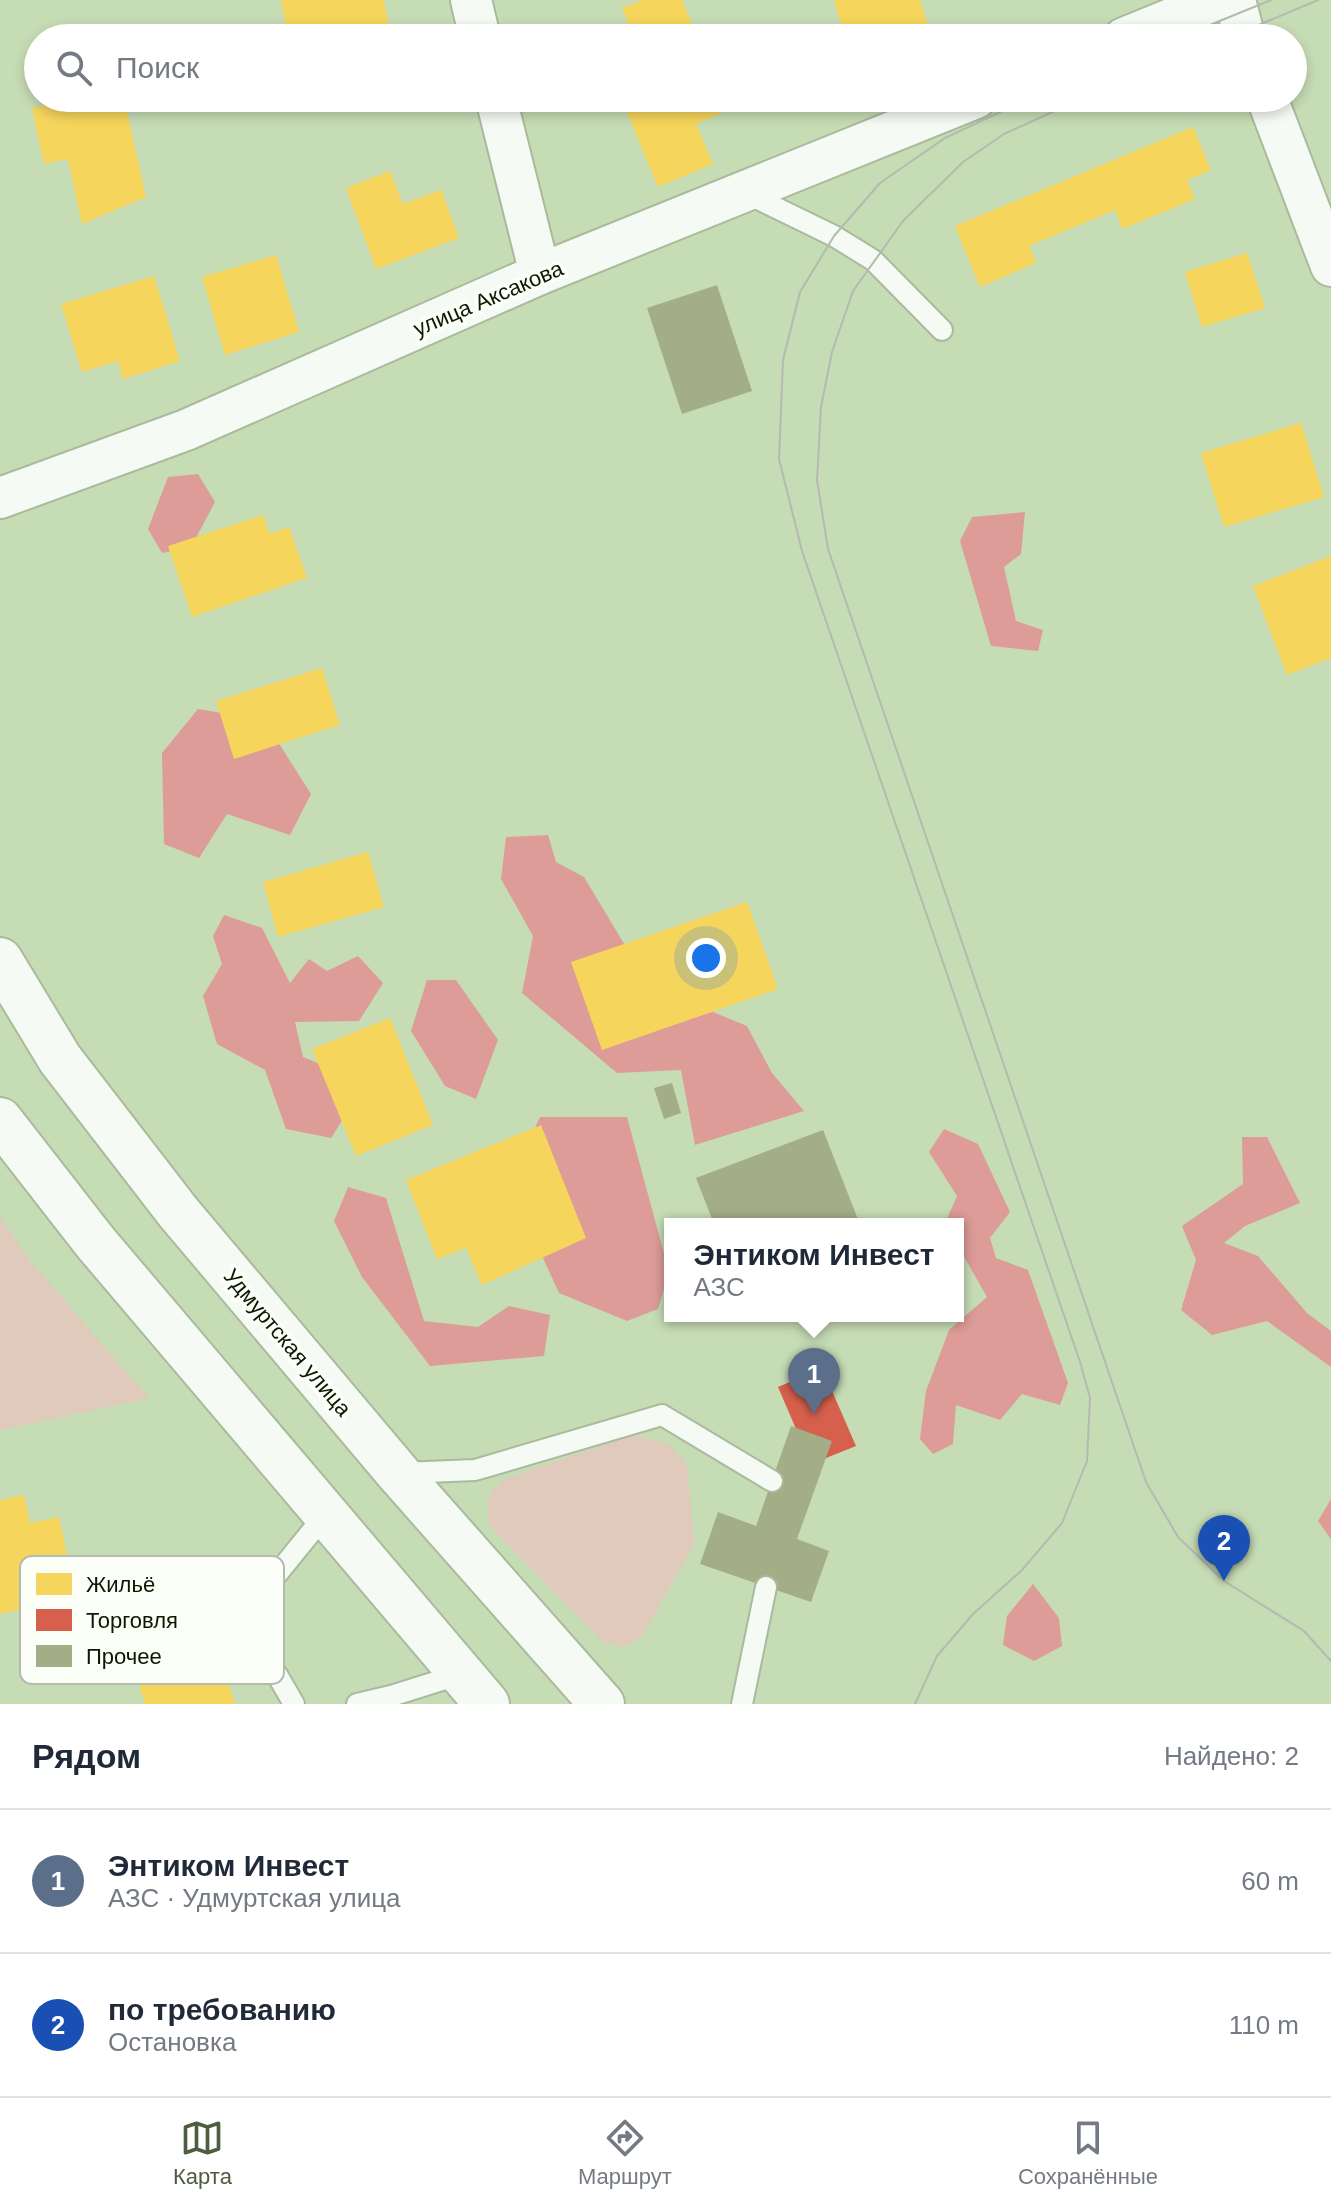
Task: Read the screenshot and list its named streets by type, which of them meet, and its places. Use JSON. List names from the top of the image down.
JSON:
{
  "streets": {
    "main road": ["Удмуртская улица"],
    "street": ["улица Аксакова"]
  },
  "legend": ["Жильё", "Торговля", "Прочее"],
  "page": {
    "search": "Поиск",
    "popup": ["Энтиком Инвест", "АЗС"],
    "pins": ["1", "2"],
    "heading": ["Рядом", "Найдено: 2"],
    "list": [
      {
        "mark": "1",
        "name": "Энтиком Инвест",
        "note": "АЗС · Удмуртская улица",
        "value": "60 m"
      },
      {
        "mark": "2",
        "name": "по требованию",
        "note": "Остановка",
        "value": "110 m"
      }
    ],
    "nav": ["Карта", "Маршрут", "Сохранённые"]
  }
}
